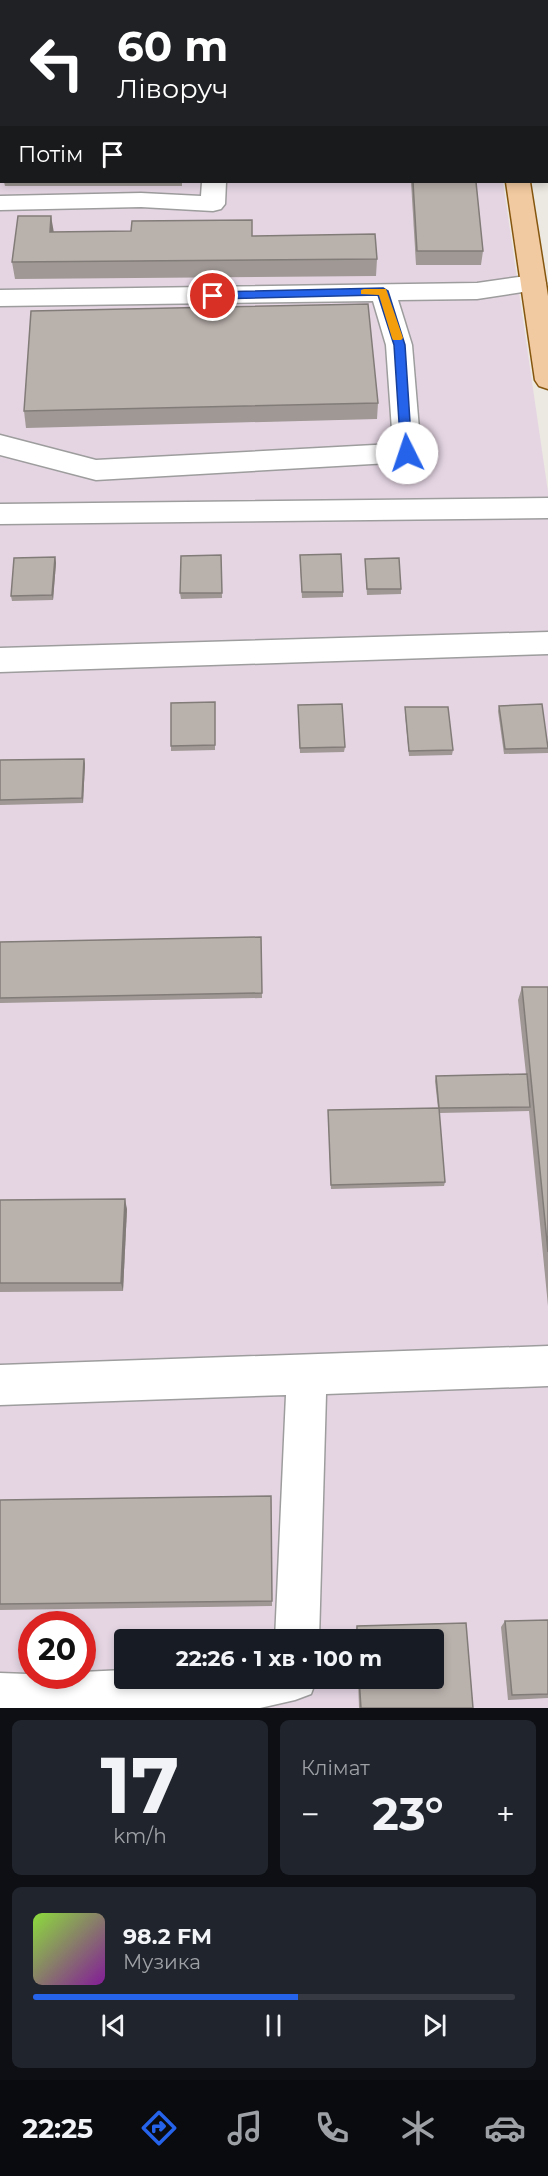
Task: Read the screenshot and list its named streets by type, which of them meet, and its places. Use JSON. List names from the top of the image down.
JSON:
{
  "page": {
    "turn": ["60 m", "Ліворуч"],
    "then": "Потім",
    "limit": "20",
    "trip": "22:26 · 1 хв · 100 m",
    "tile": [
      ["17", "km/h"],
      "Клімат"
    ],
    "heat": ["−", "23°", "+"],
    "song": ["98.2 FM", "Музика"],
    "tabs": "22:25"
  }
}
